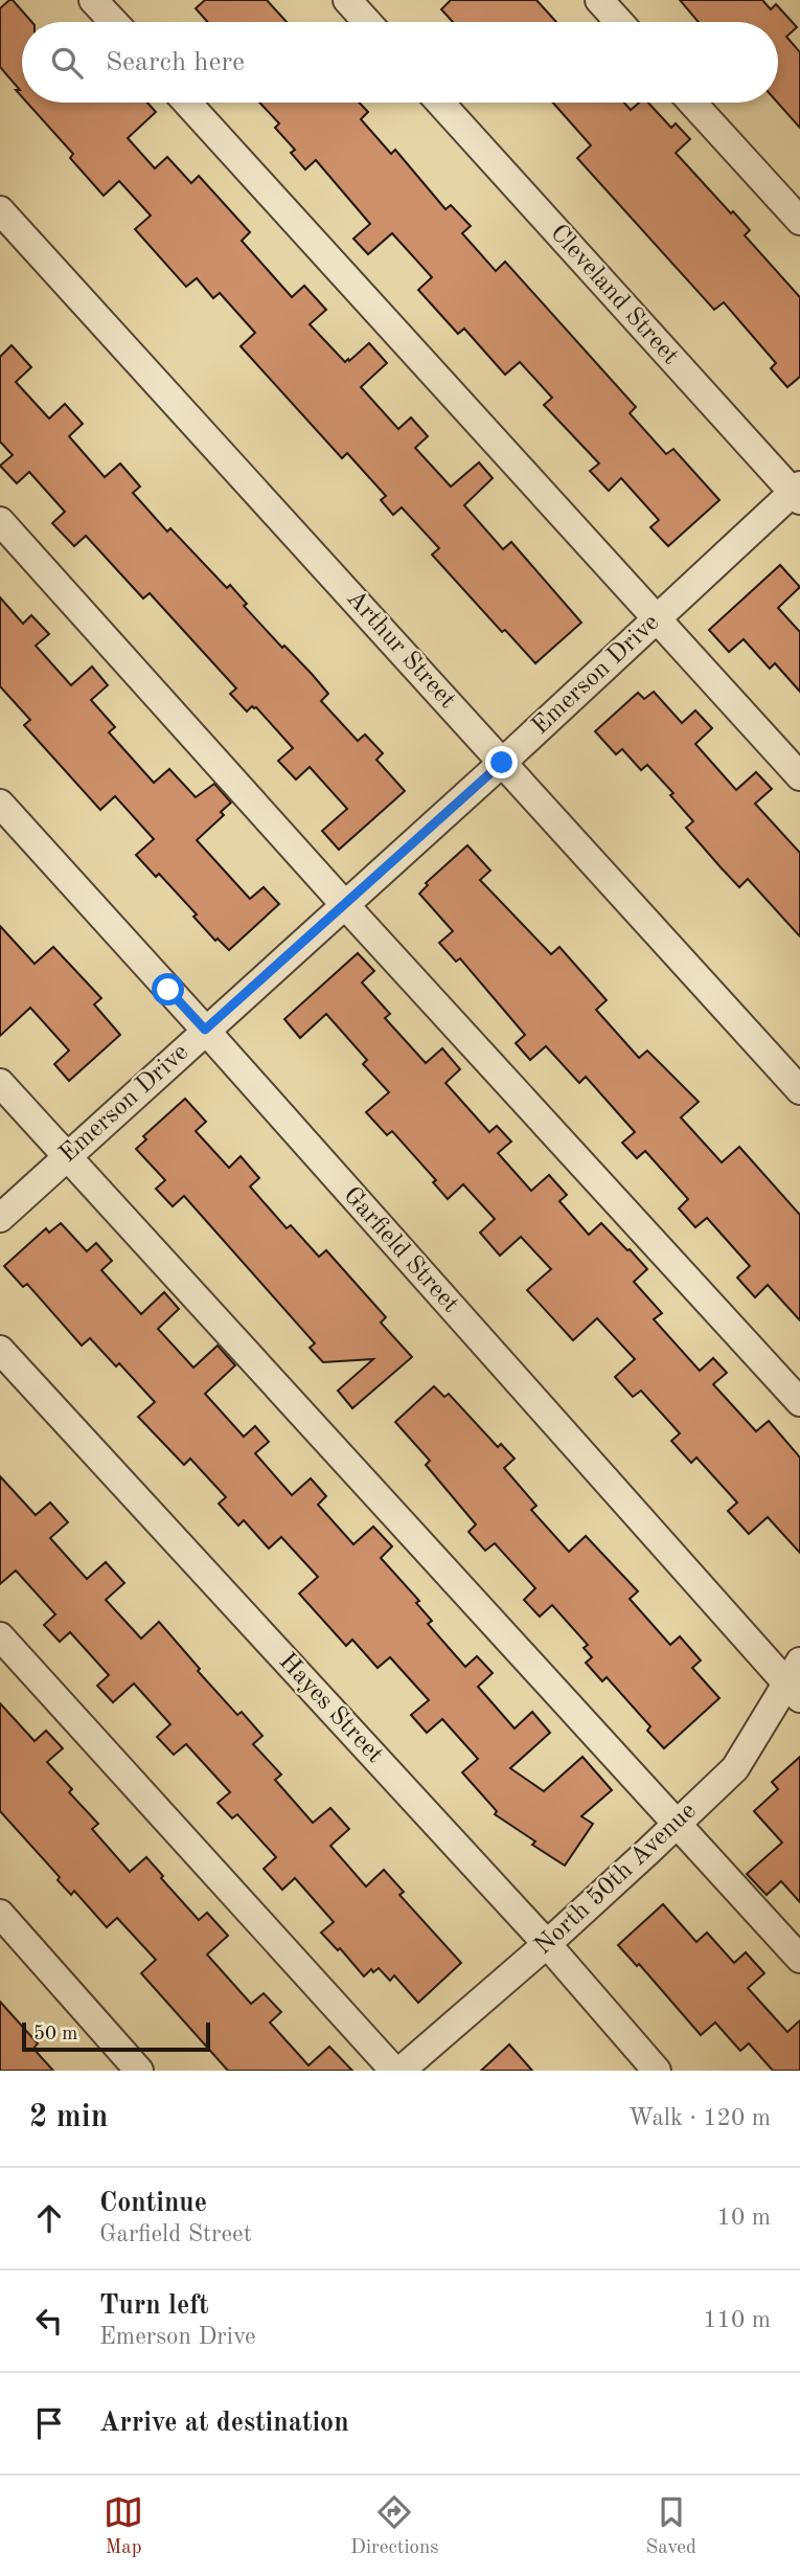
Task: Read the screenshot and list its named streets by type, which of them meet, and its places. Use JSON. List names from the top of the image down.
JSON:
{
  "streets": {
    "street": [
      "Cleveland Street",
      "Arthur Street",
      "Emerson Drive",
      "Garfield Street",
      "Hayes Street",
      "North 50th Avenue"
    ]
  },
  "crossings": [
    ["Cleveland Street", "Emerson Drive"],
    ["Arthur Street", "Emerson Drive"],
    ["Emerson Drive", "Garfield Street"],
    ["Garfield Street", "North 50th Avenue"],
    ["Hayes Street", "North 50th Avenue"]
  ],
  "scale_bar": "50 m",
  "page": {
    "search": "Search here",
    "scale": "50 m",
    "heading": ["2 min", "Walk · 120 m"],
    "list": [
      ["Continue", "Garfield Street", "10 m"],
      ["Turn left", "Emerson Drive", "110 m"],
      "Arrive at destination"
    ],
    "nav": ["Map", "Directions", "Saved"]
  }
}
